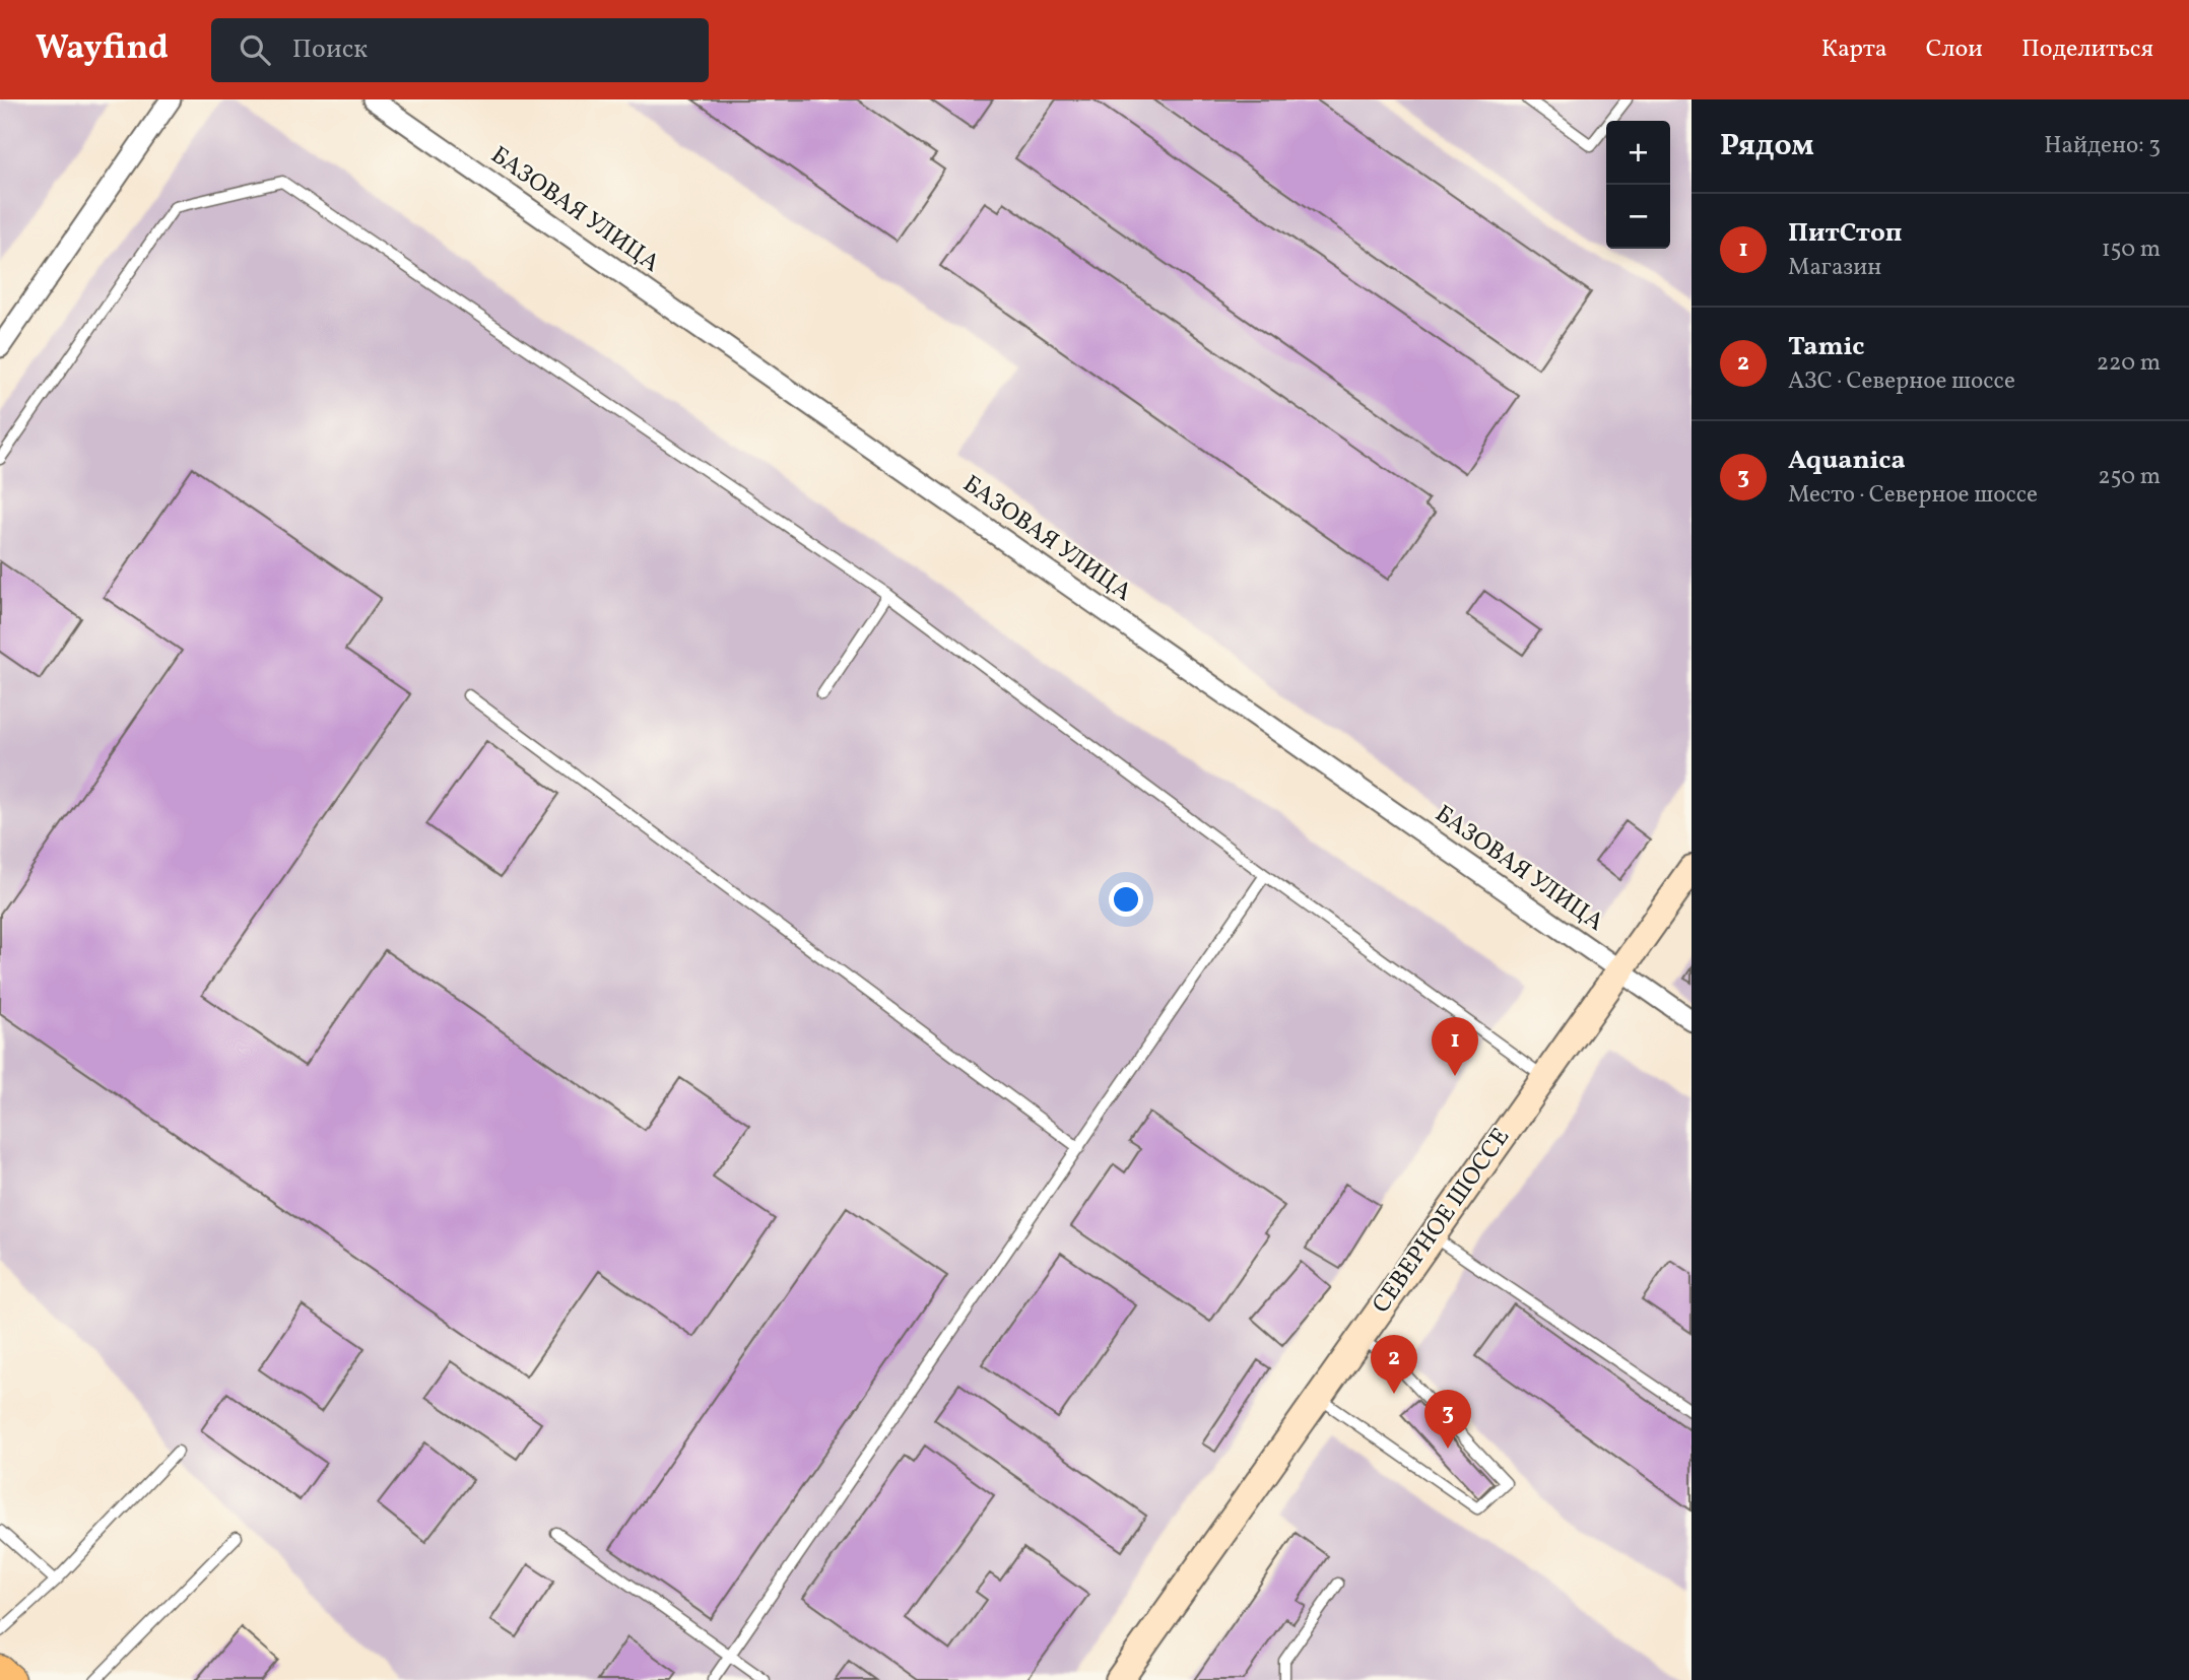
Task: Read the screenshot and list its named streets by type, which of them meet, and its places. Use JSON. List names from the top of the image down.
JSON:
{
  "streets": {
    "main road": ["СЕВЕРНОЕ ШОССЕ"],
    "street": ["БАЗОВАЯ УЛИЦА"]
  },
  "crossings": [
    ["БАЗОВАЯ УЛИЦА", "СЕВЕРНОЕ ШОССЕ"]
  ],
  "page": {
    "header": "Wayfind",
    "search": "Поиск",
    "nav": ["Карта", "Слои", "Поделиться"],
    "heading": ["Рядом", "Найдено: 3"],
    "map_buttons": ["+", "−"],
    "list": [
      {
        "mark": "1",
        "name": "ПитСтоп",
        "note": "Магазин",
        "value": "150 m"
      },
      {
        "mark": "2",
        "name": "Tamic",
        "note": "АЗС · Северное шоссе",
        "value": "220 m"
      },
      {
        "mark": "3",
        "name": "Aquanica",
        "note": "Место · Северное шоссе",
        "value": "250 m"
      }
    ],
    "pins": ["1", "2", "3"]
  }
}
